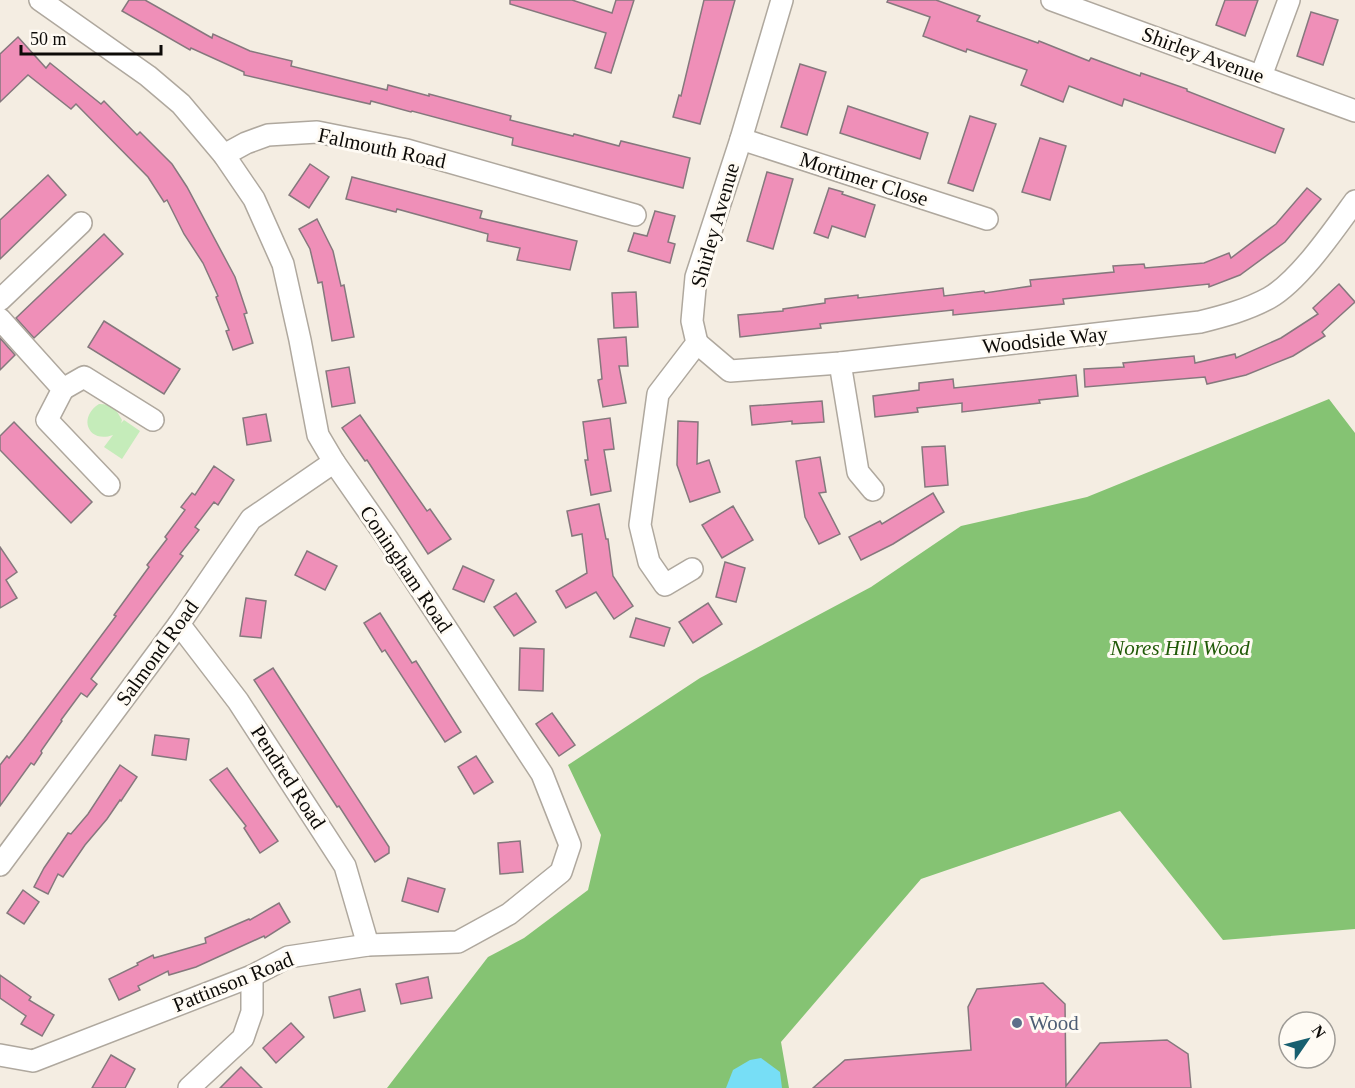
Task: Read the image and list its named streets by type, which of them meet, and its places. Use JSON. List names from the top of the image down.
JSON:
{
  "streets": {
    "street": [
      "Shirley Avenue",
      "Falmouth Road",
      "Mortimer Close",
      "Woodside Way",
      "Coningham Road",
      "Salmond Road",
      "Pendred Road",
      "Pattinson Road"
    ]
  },
  "crossings": [
    ["Shirley Avenue", "Mortimer Close"],
    ["Shirley Avenue", "Woodside Way"],
    ["Falmouth Road", "Coningham Road"],
    ["Coningham Road", "Salmond Road"],
    ["Coningham Road", "Pattinson Road"],
    ["Salmond Road", "Pendred Road"],
    ["Pendred Road", "Pattinson Road"]
  ],
  "parks": ["Nores Hill Wood"],
  "places": ["Wood"],
  "scale_bar": "50 m",
  "north": "top right"
}
